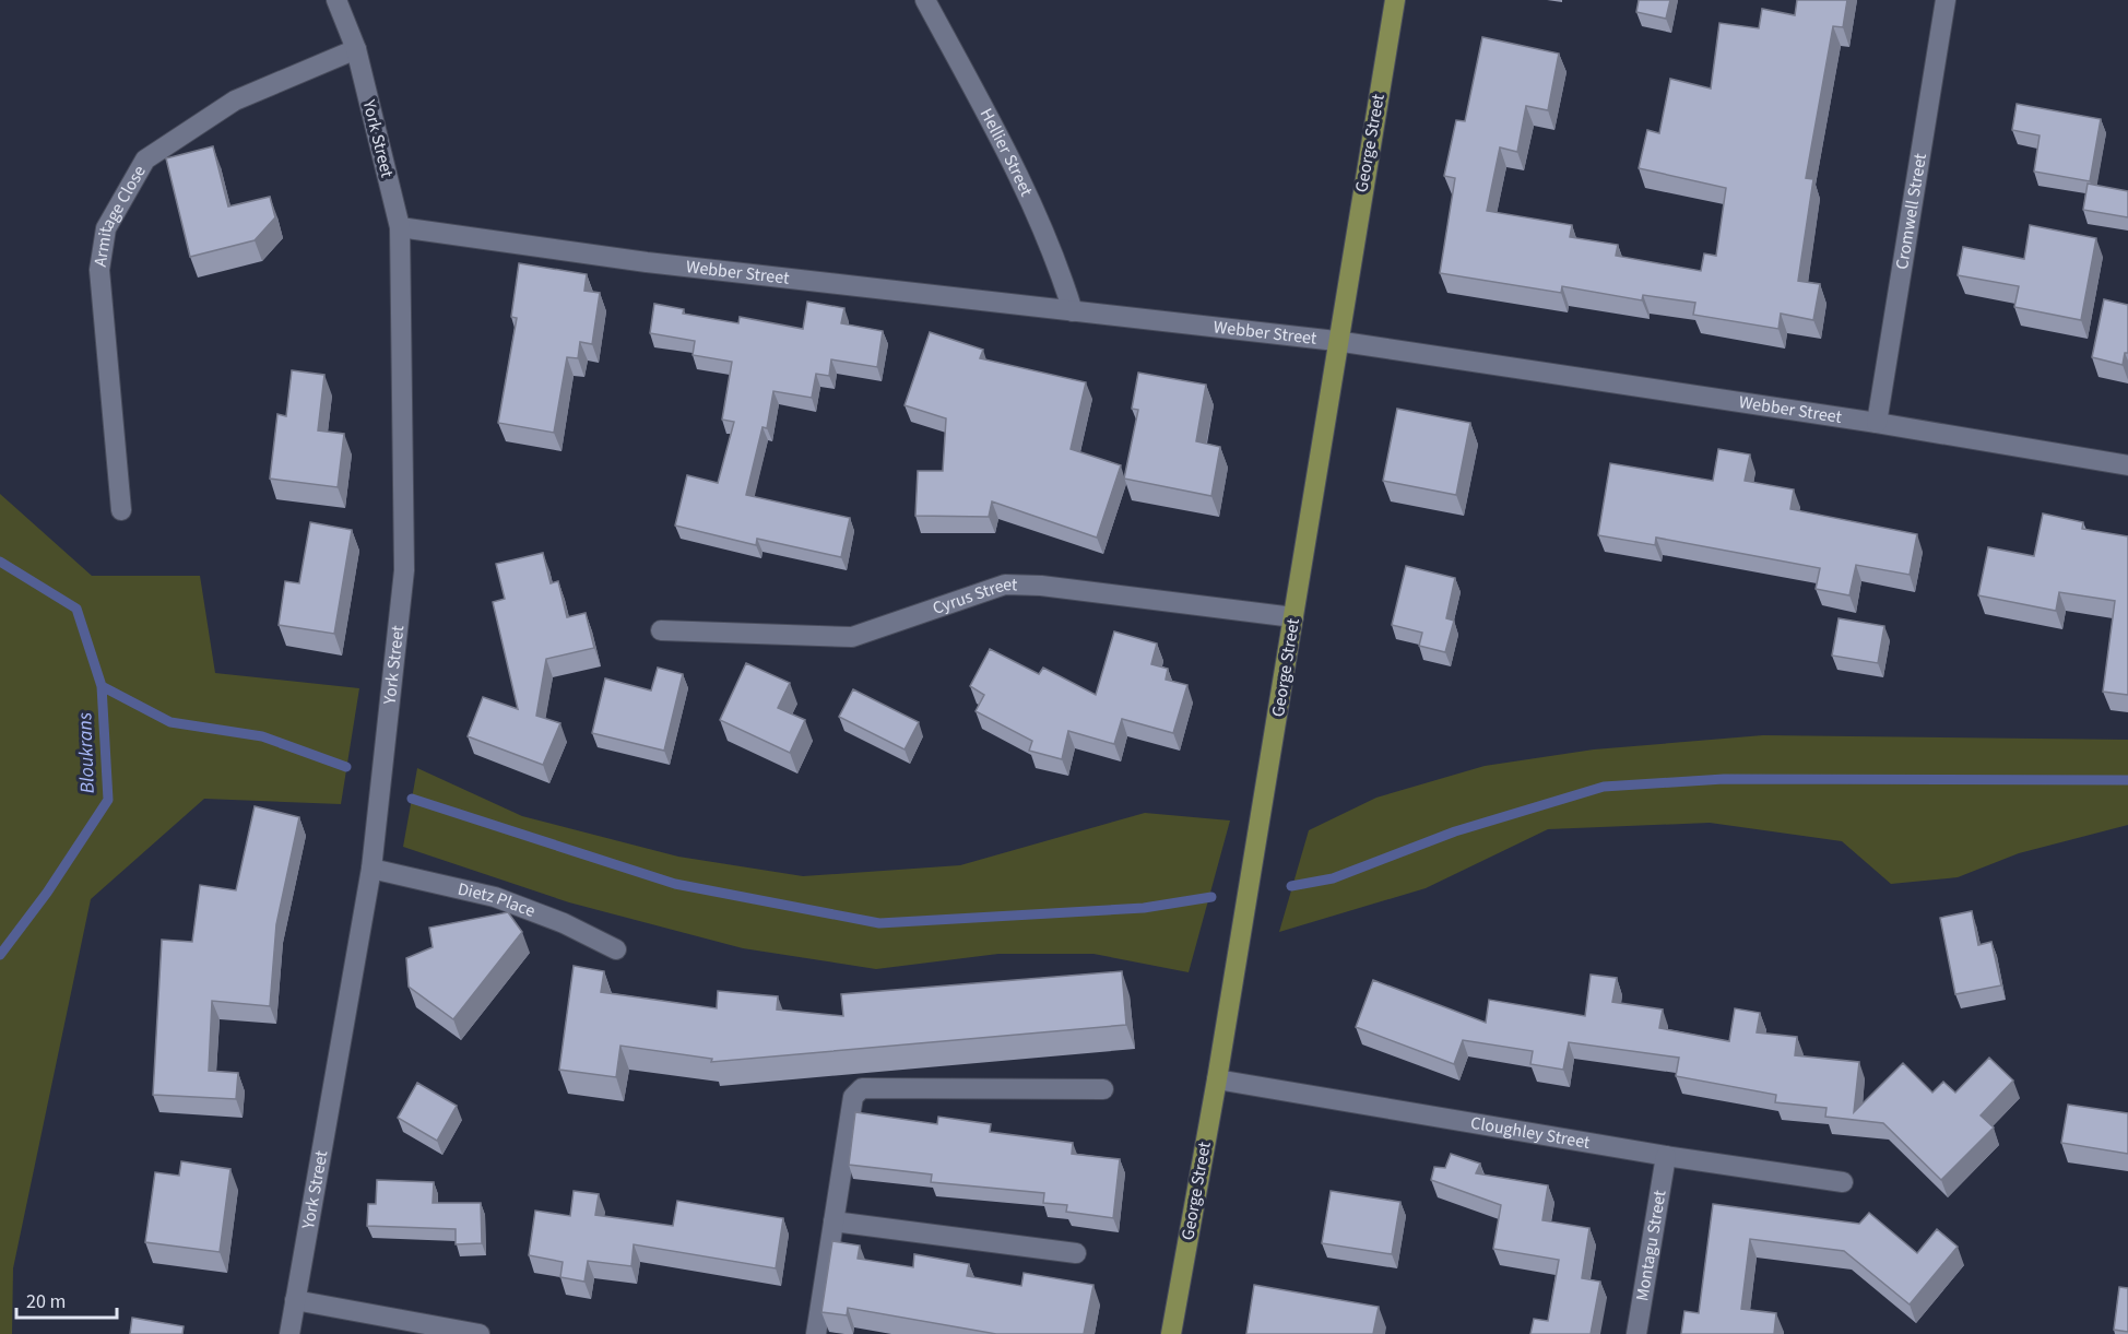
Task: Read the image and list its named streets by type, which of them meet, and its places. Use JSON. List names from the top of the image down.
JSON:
{
  "streets": {
    "main road": ["George Street"],
    "street": [
      "York Street",
      "Hellier Street",
      "Cromwell Street",
      "Armitage Close",
      "Webber Street",
      "Cyrus Street",
      "Dietz Place",
      "Cloughley Street",
      "Montagu Street"
    ]
  },
  "crossings": [
    ["York Street", "Armitage Close"],
    ["York Street", "Webber Street"],
    ["York Street", "Dietz Place"],
    ["George Street", "Webber Street"],
    ["George Street", "Cyrus Street"],
    ["George Street", "Cloughley Street"],
    ["Hellier Street", "Webber Street"],
    ["Cromwell Street", "Webber Street"],
    ["Cloughley Street", "Montagu Street"]
  ],
  "water": ["Bloukrans"],
  "scale_bar": "20 m"
}
